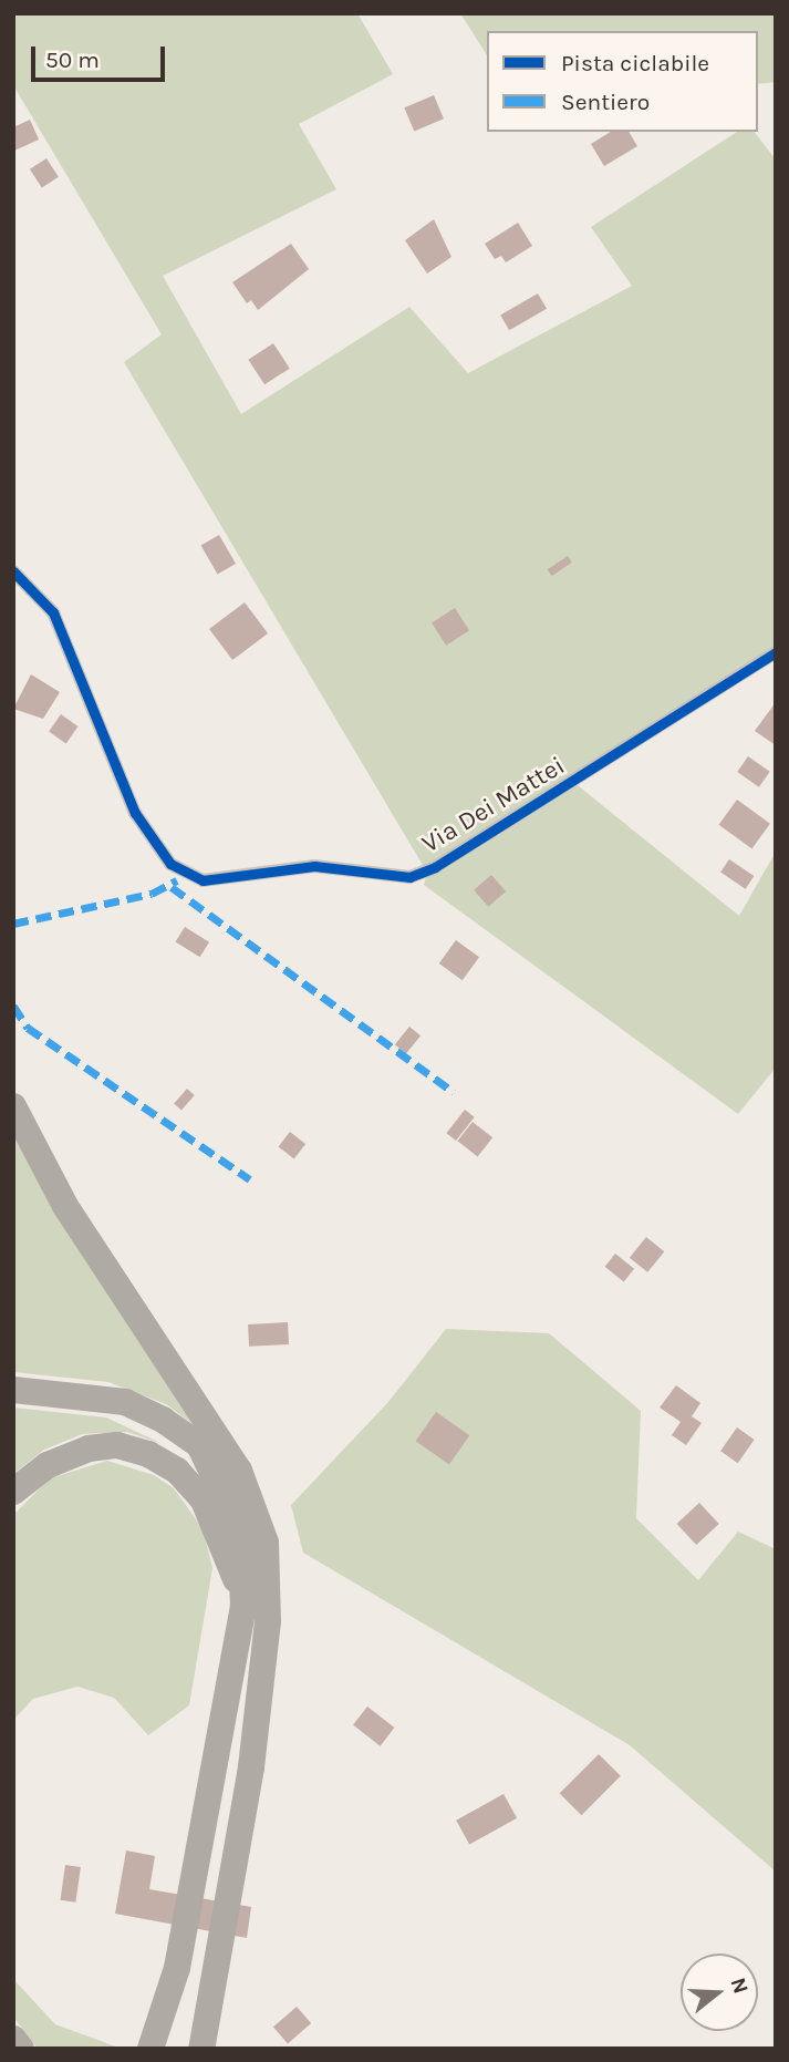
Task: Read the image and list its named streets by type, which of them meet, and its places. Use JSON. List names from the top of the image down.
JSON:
{
  "streets": {
    "street": ["Via Dei Mattei"]
  },
  "legend": ["Pista ciclabile", "Sentiero"],
  "scale_bar": "50 m",
  "north": "right"
}
